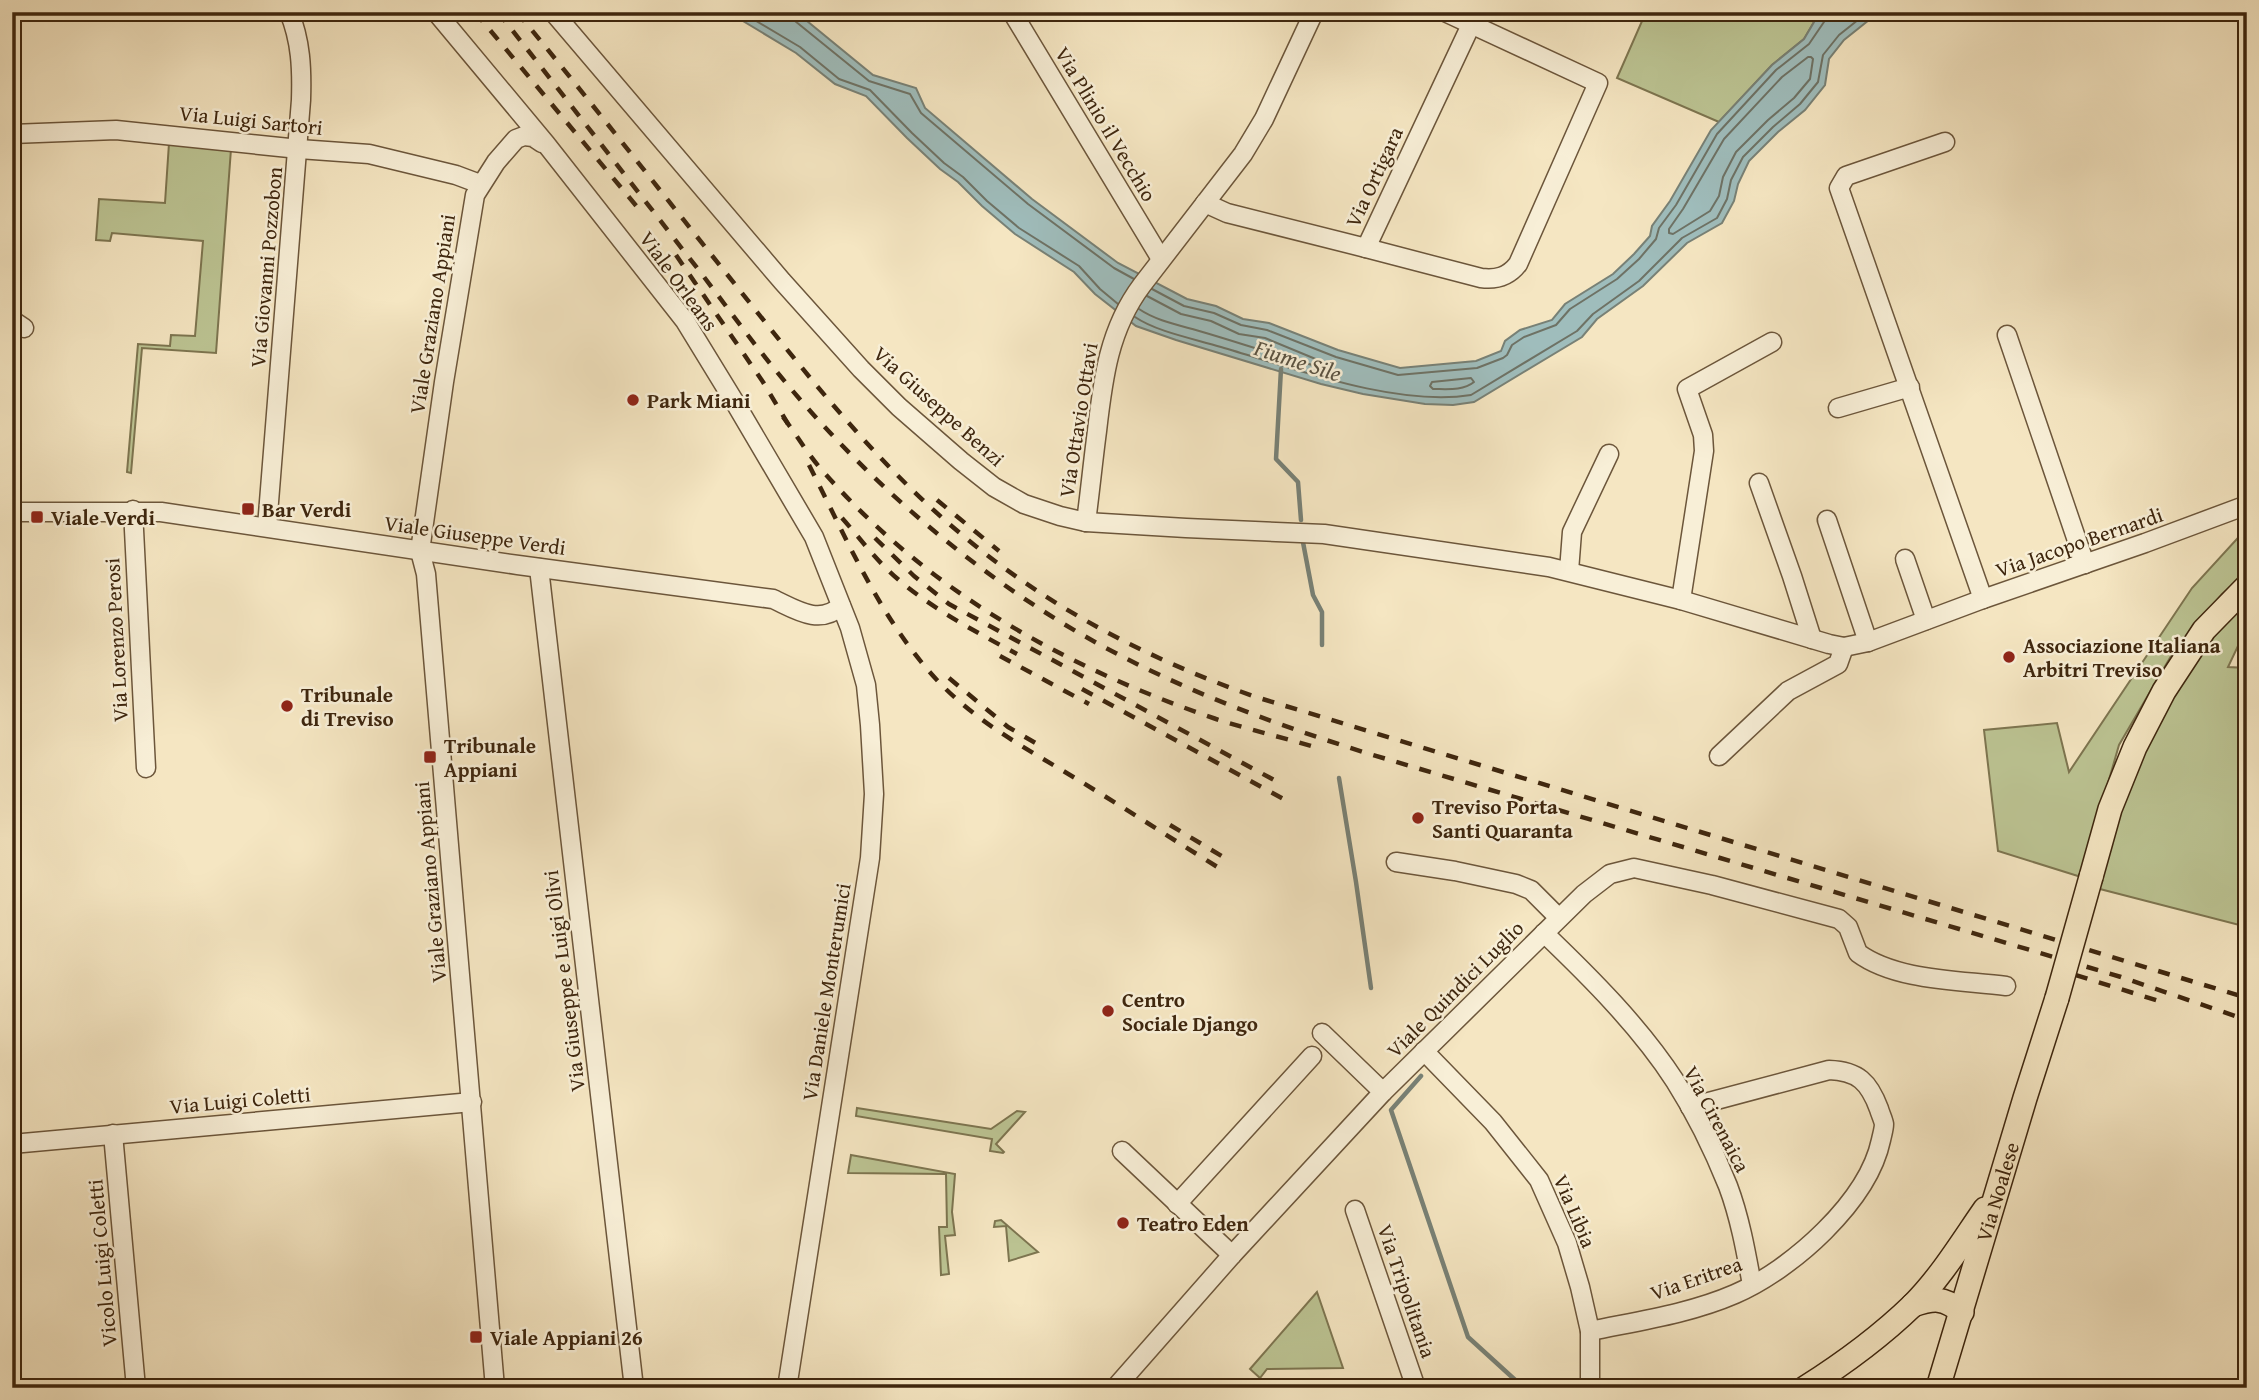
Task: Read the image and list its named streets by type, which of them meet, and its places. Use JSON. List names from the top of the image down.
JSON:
{
  "streets": {
    "main road": ["Via Noalese"],
    "street": [
      "Via Luigi Sartori",
      "Via Plinio il Vecchio",
      "Via Ortigara",
      "Via Giovanni Pozzobon",
      "Viale Orleans",
      "Viale Graziano Appiani",
      "Via Giuseppe Benzi",
      "Via Ottavio Ottavi",
      "Viale Giuseppe Verdi",
      "Via Jacopo Bernardi",
      "Via Lorenzo Perosi",
      "Via Giuseppe e Luigi Olivi",
      "Viale Quindici Luglio",
      "Via Daniele Monterumici",
      "Via Luigi Coletti",
      "Via Cirenaica",
      "Via Libia",
      "Vicolo Luigi Coletti",
      "Via Eritrea",
      "Via Tripolitania"
    ]
  },
  "crossings": [
    ["Via Luigi Sartori", "Via Giovanni Pozzobon"],
    ["Via Luigi Sartori", "Viale Graziano Appiani"],
    ["Via Plinio il Vecchio", "Via Ottavio Ottavi"],
    ["Via Giovanni Pozzobon", "Viale Giuseppe Verdi"],
    ["Viale Orleans", "Viale Giuseppe Verdi"],
    ["Viale Orleans", "Via Daniele Monterumici"],
    ["Viale Graziano Appiani", "Viale Giuseppe Verdi"],
    ["Viale Graziano Appiani", "Via Luigi Coletti"],
    ["Via Giuseppe Benzi", "Via Ottavio Ottavi"],
    ["Via Giuseppe Benzi", "Via Jacopo Bernardi"],
    ["Viale Giuseppe Verdi", "Via Lorenzo Perosi"],
    ["Viale Giuseppe Verdi", "Via Giuseppe e Luigi Olivi"],
    ["Viale Giuseppe Verdi", "Via Daniele Monterumici"],
    ["Viale Quindici Luglio", "Via Cirenaica"],
    ["Viale Quindici Luglio", "Via Libia"],
    ["Via Luigi Coletti", "Vicolo Luigi Coletti"],
    ["Via Cirenaica", "Via Eritrea"],
    ["Via Libia", "Via Eritrea"]
  ],
  "water": ["Fiume Sile"],
  "places": {
    "other": [
      "Park Miani",
      "Associazione Italiana Arbitri Treviso",
      "Tribunale di Treviso",
      "Treviso Porta Santi Quaranta",
      "Centro Sociale Django",
      "Teatro Eden"
    ],
    "transit": [
      "Bar Verdi",
      "Viale Verdi",
      "Tribunale Appiani",
      "Viale Appiani 26"
    ]
  }
}
